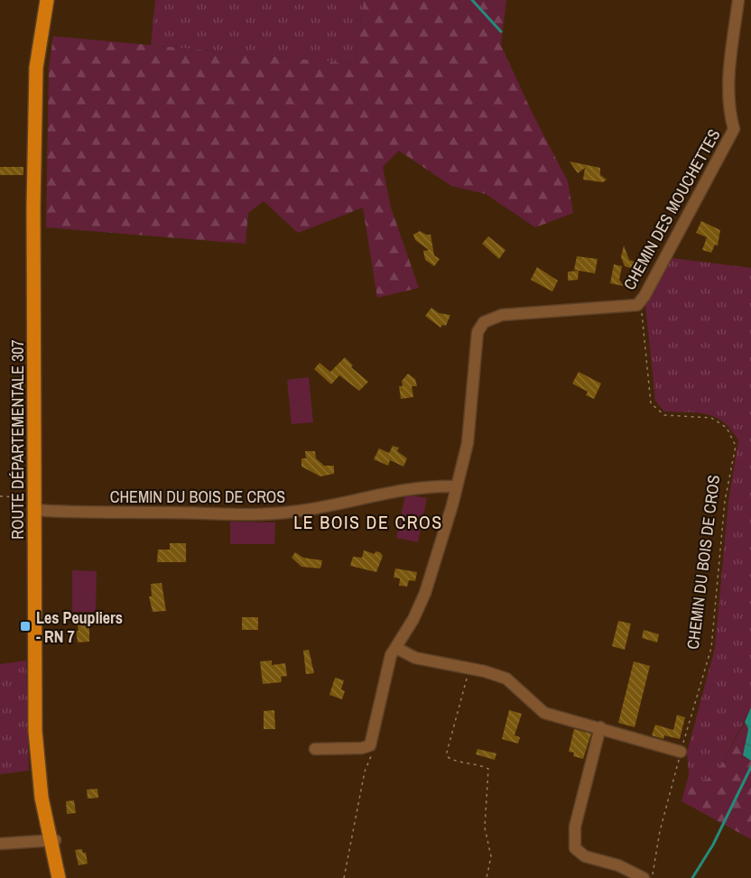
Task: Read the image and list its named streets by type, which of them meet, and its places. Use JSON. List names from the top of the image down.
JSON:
{
  "streets": {
    "main road": ["ROUTE DÉPARTEMENTALE 307"],
    "street": ["CHEMIN DES MOUCHETTES", "CHEMIN DU BOIS DE CROS"]
  },
  "crossings": [
    ["CHEMIN DES MOUCHETTES", "CHEMIN DU BOIS DE CROS"],
    ["ROUTE DÉPARTEMENTALE 307", "CHEMIN DU BOIS DE CROS"]
  ],
  "districts": ["LE BOIS DE CROS"],
  "places": {
    "transit": ["Les Peupliers - RN 7"]
  }
}
